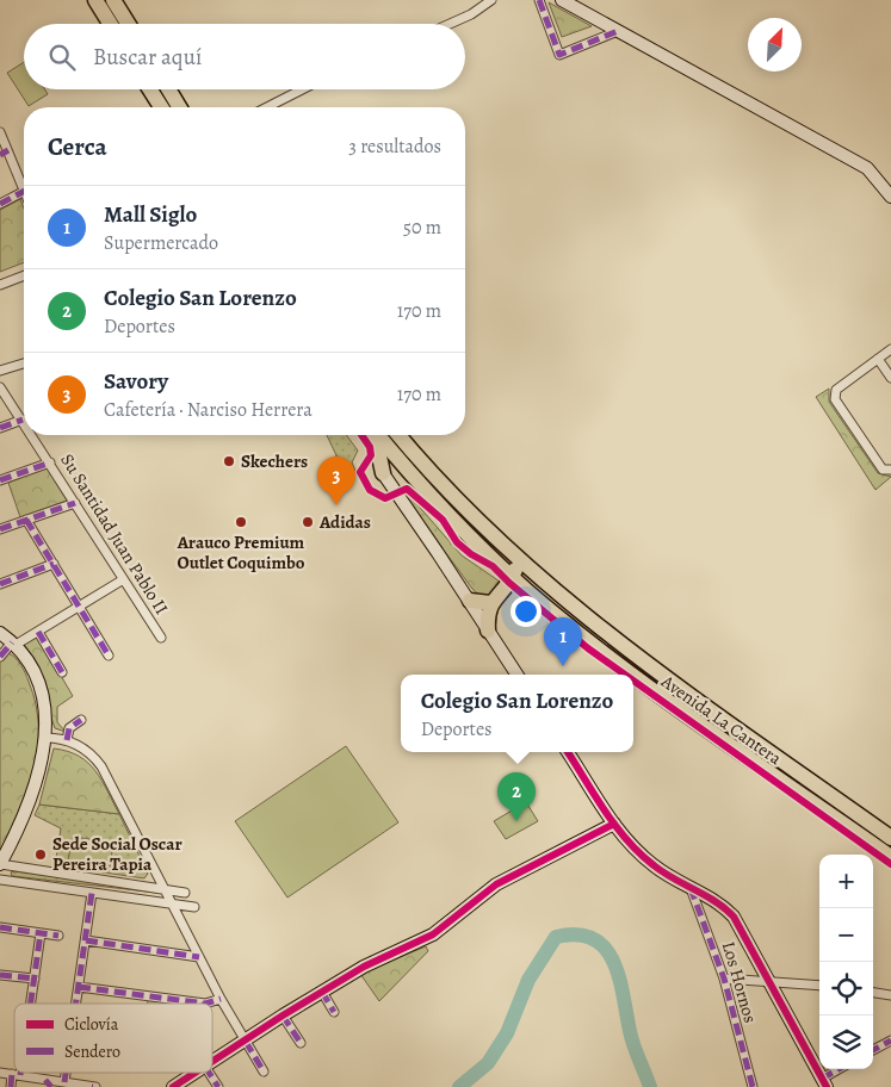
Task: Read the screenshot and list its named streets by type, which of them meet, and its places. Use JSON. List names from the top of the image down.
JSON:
{
  "streets": {
    "highway": ["Avenida La Cantera"],
    "street": ["Su Santidad Juan Pablo II", "Los Hornos"]
  },
  "places": [
    "Skechers",
    "Arauco Premium Outlet Coquimbo",
    "Adidas",
    "Sede Social Oscar Pereira Tapia"
  ],
  "legend": ["Ciclovía", "Sendero"],
  "north": "top right",
  "page": {
    "search": "Buscar aquí",
    "heading": ["Cerca", "3 resultados"],
    "list": [
      {
        "mark": "1",
        "name": "Mall Siglo",
        "note": "Supermercado",
        "value": "50 m"
      },
      {
        "mark": "2",
        "name": "Colegio San Lorenzo",
        "note": "Deportes",
        "value": "170 m"
      },
      {
        "mark": "3",
        "name": "Savory",
        "note": "Cafetería · Narciso Herrera",
        "value": "170 m"
      }
    ],
    "pins": ["3", "1", "2"],
    "popup": ["Colegio San Lorenzo", "Deportes"],
    "map_buttons": ["+", "−"]
  }
}
